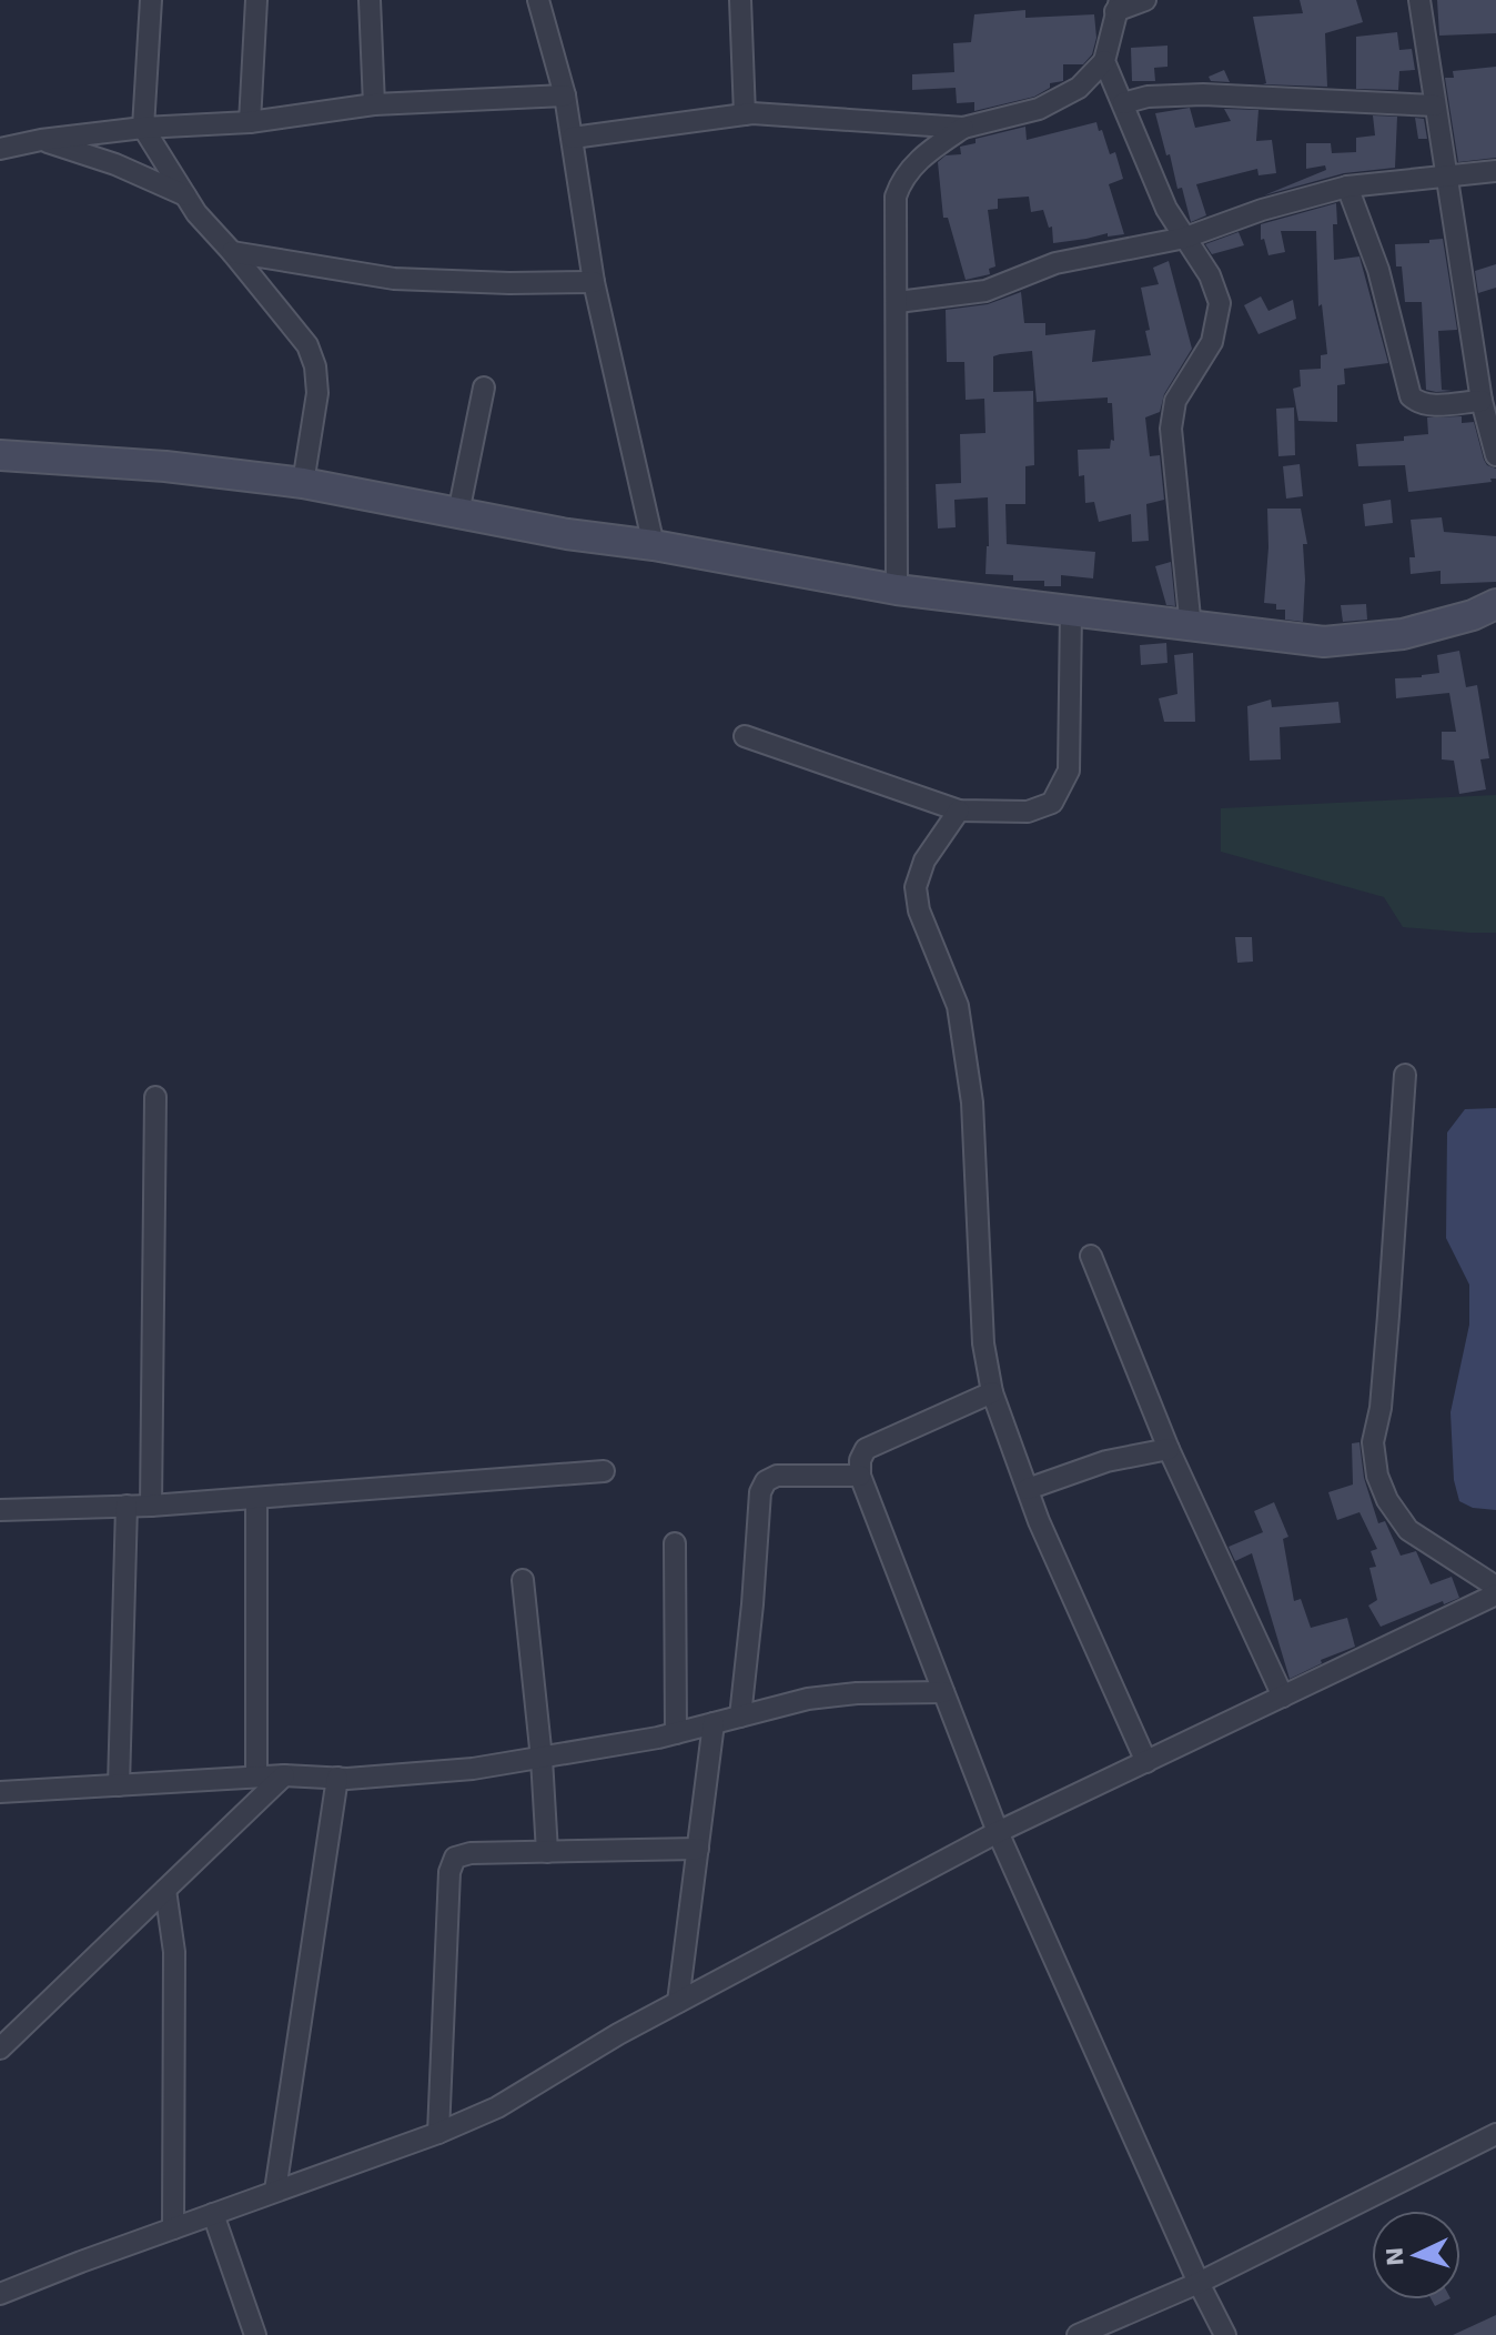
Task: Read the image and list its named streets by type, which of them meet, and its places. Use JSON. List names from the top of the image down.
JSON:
{
  "north": "left"
}
